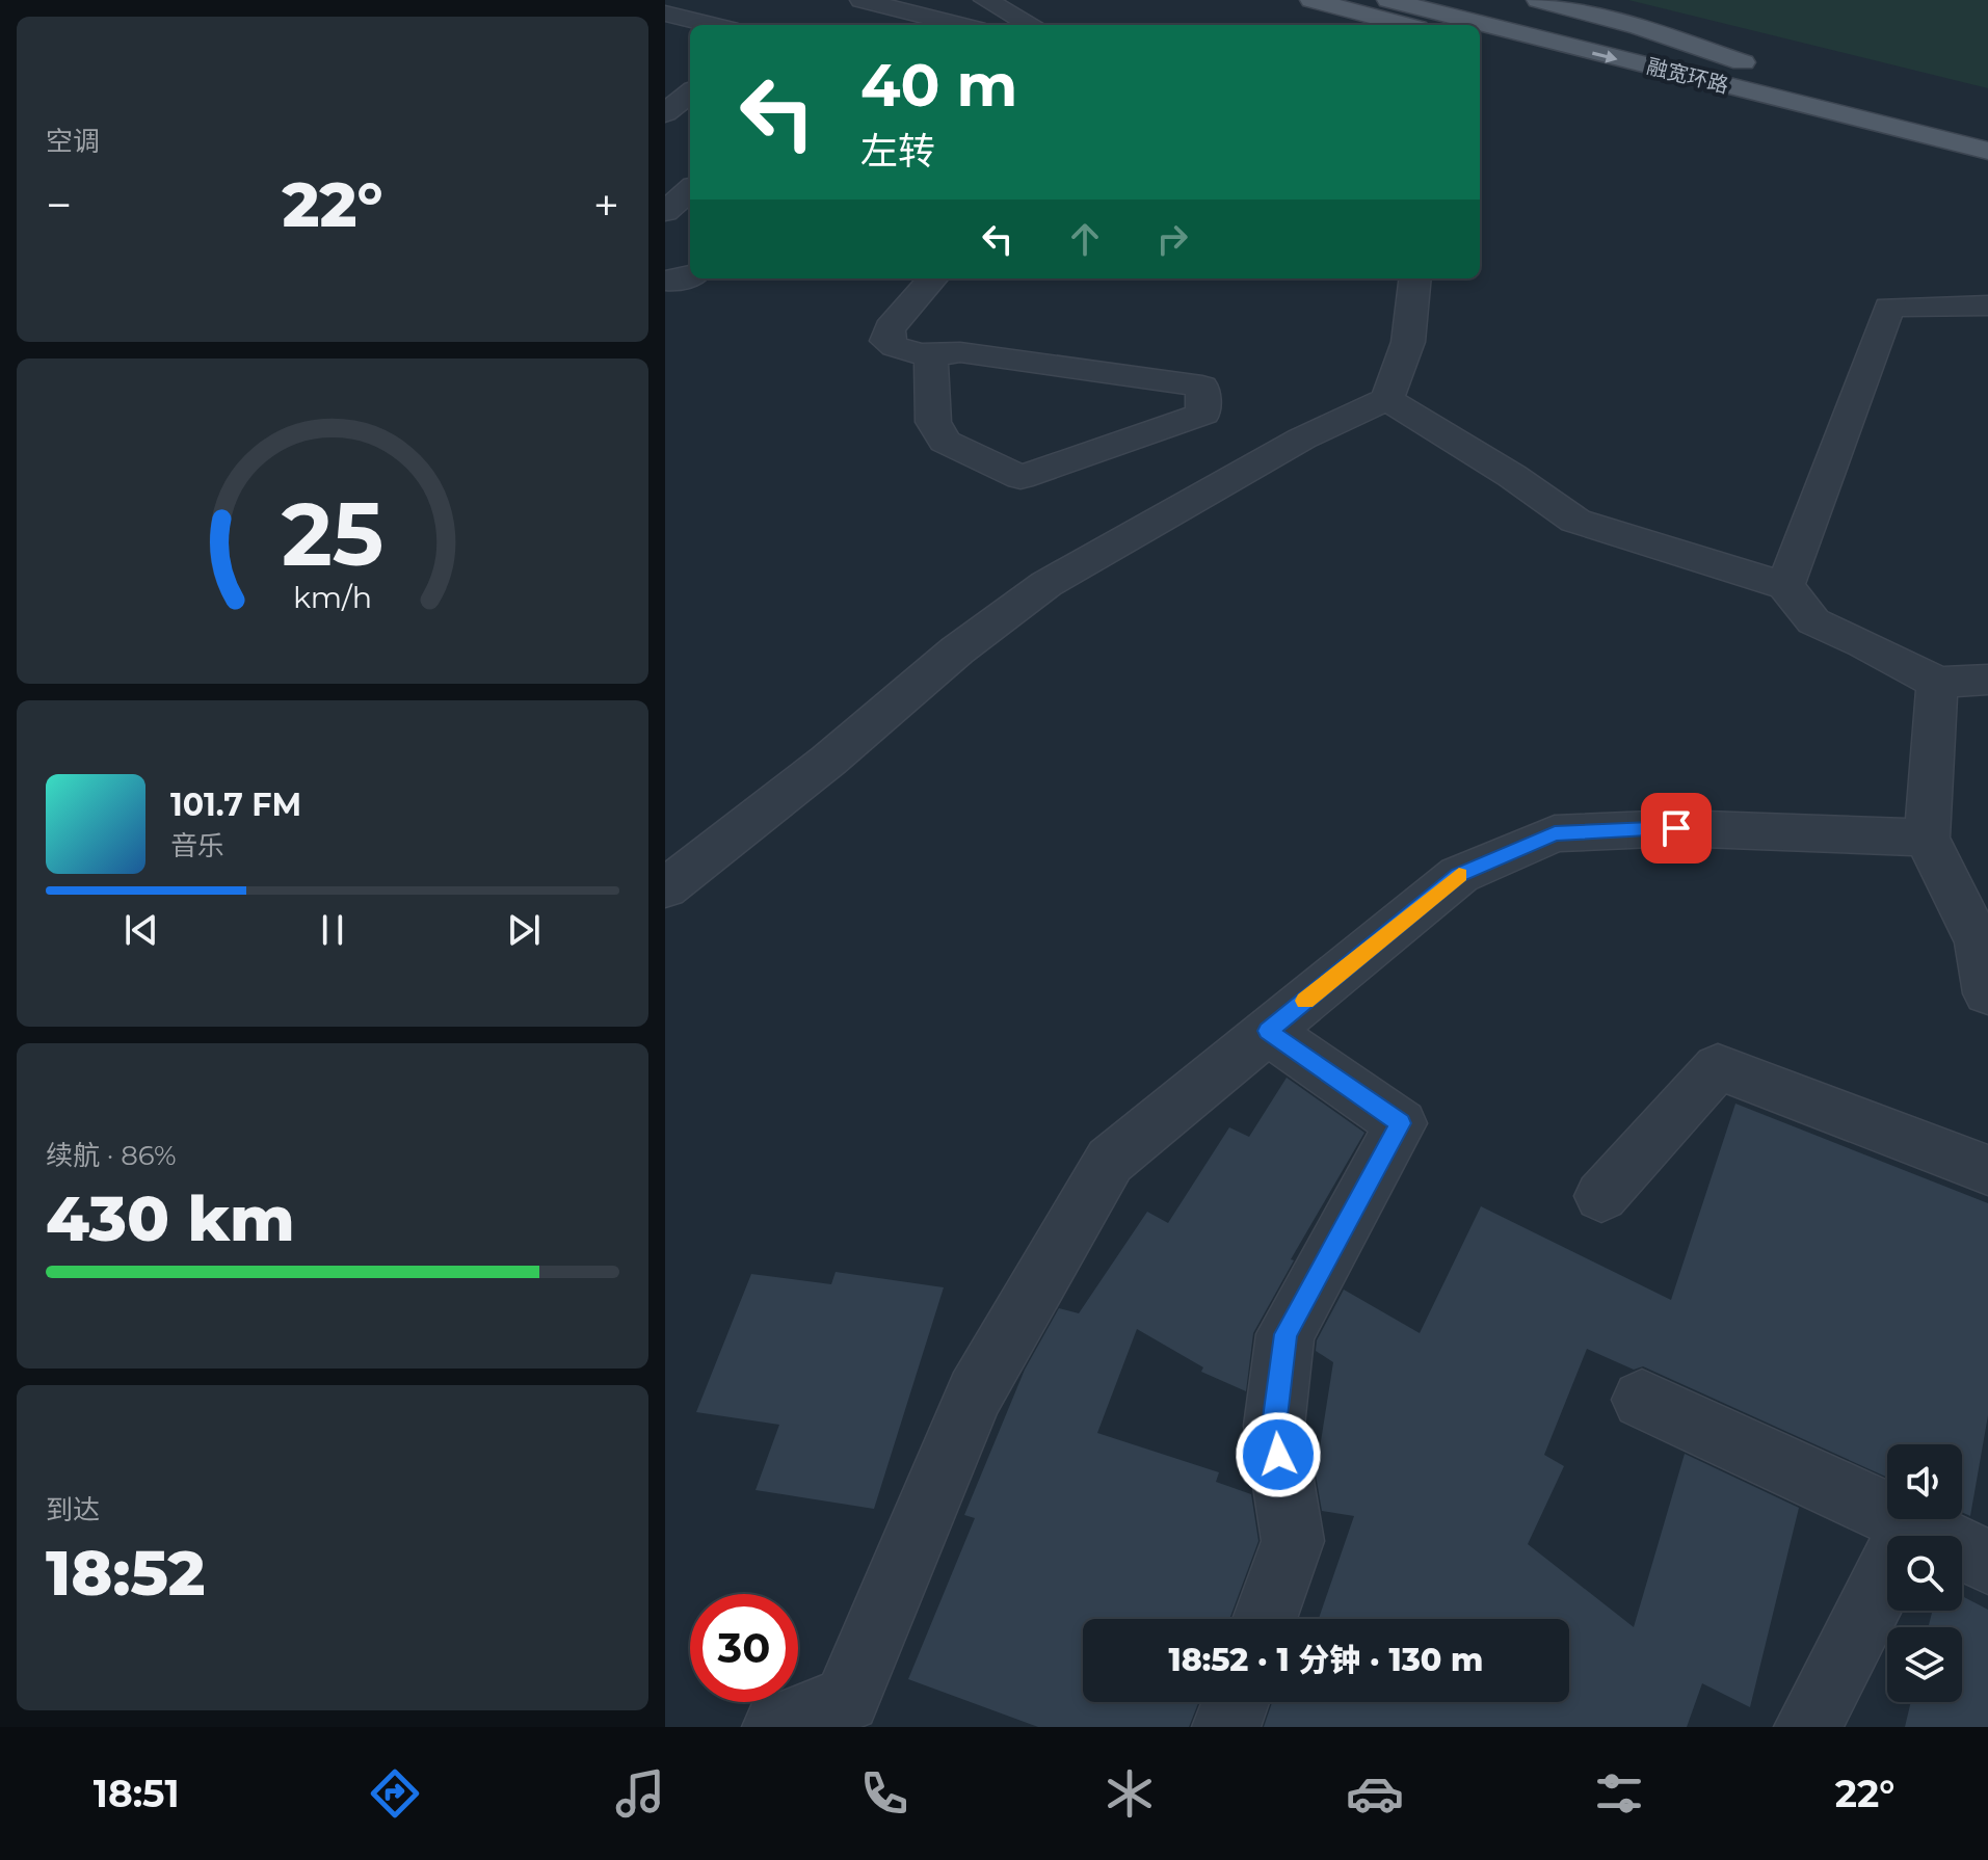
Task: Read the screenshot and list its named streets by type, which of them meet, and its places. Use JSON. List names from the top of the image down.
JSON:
{
  "streets": {
    "main road": ["融宽环路"]
  },
  "page": {
    "tile": [
      "空调",
      ["续航 · 86%", "430 km"],
      ["到达", "18:52"]
    ],
    "turn": ["40 m", "左转"],
    "heat": ["−", "22°", "+"],
    "song": ["101.7 FM", "音乐"],
    "limit": "30",
    "trip": "18:52 · 1 分钟 · 130 m",
    "tabs": ["18:51", "22°"],
    "gauge": ["25", "km/h"]
  }
}
